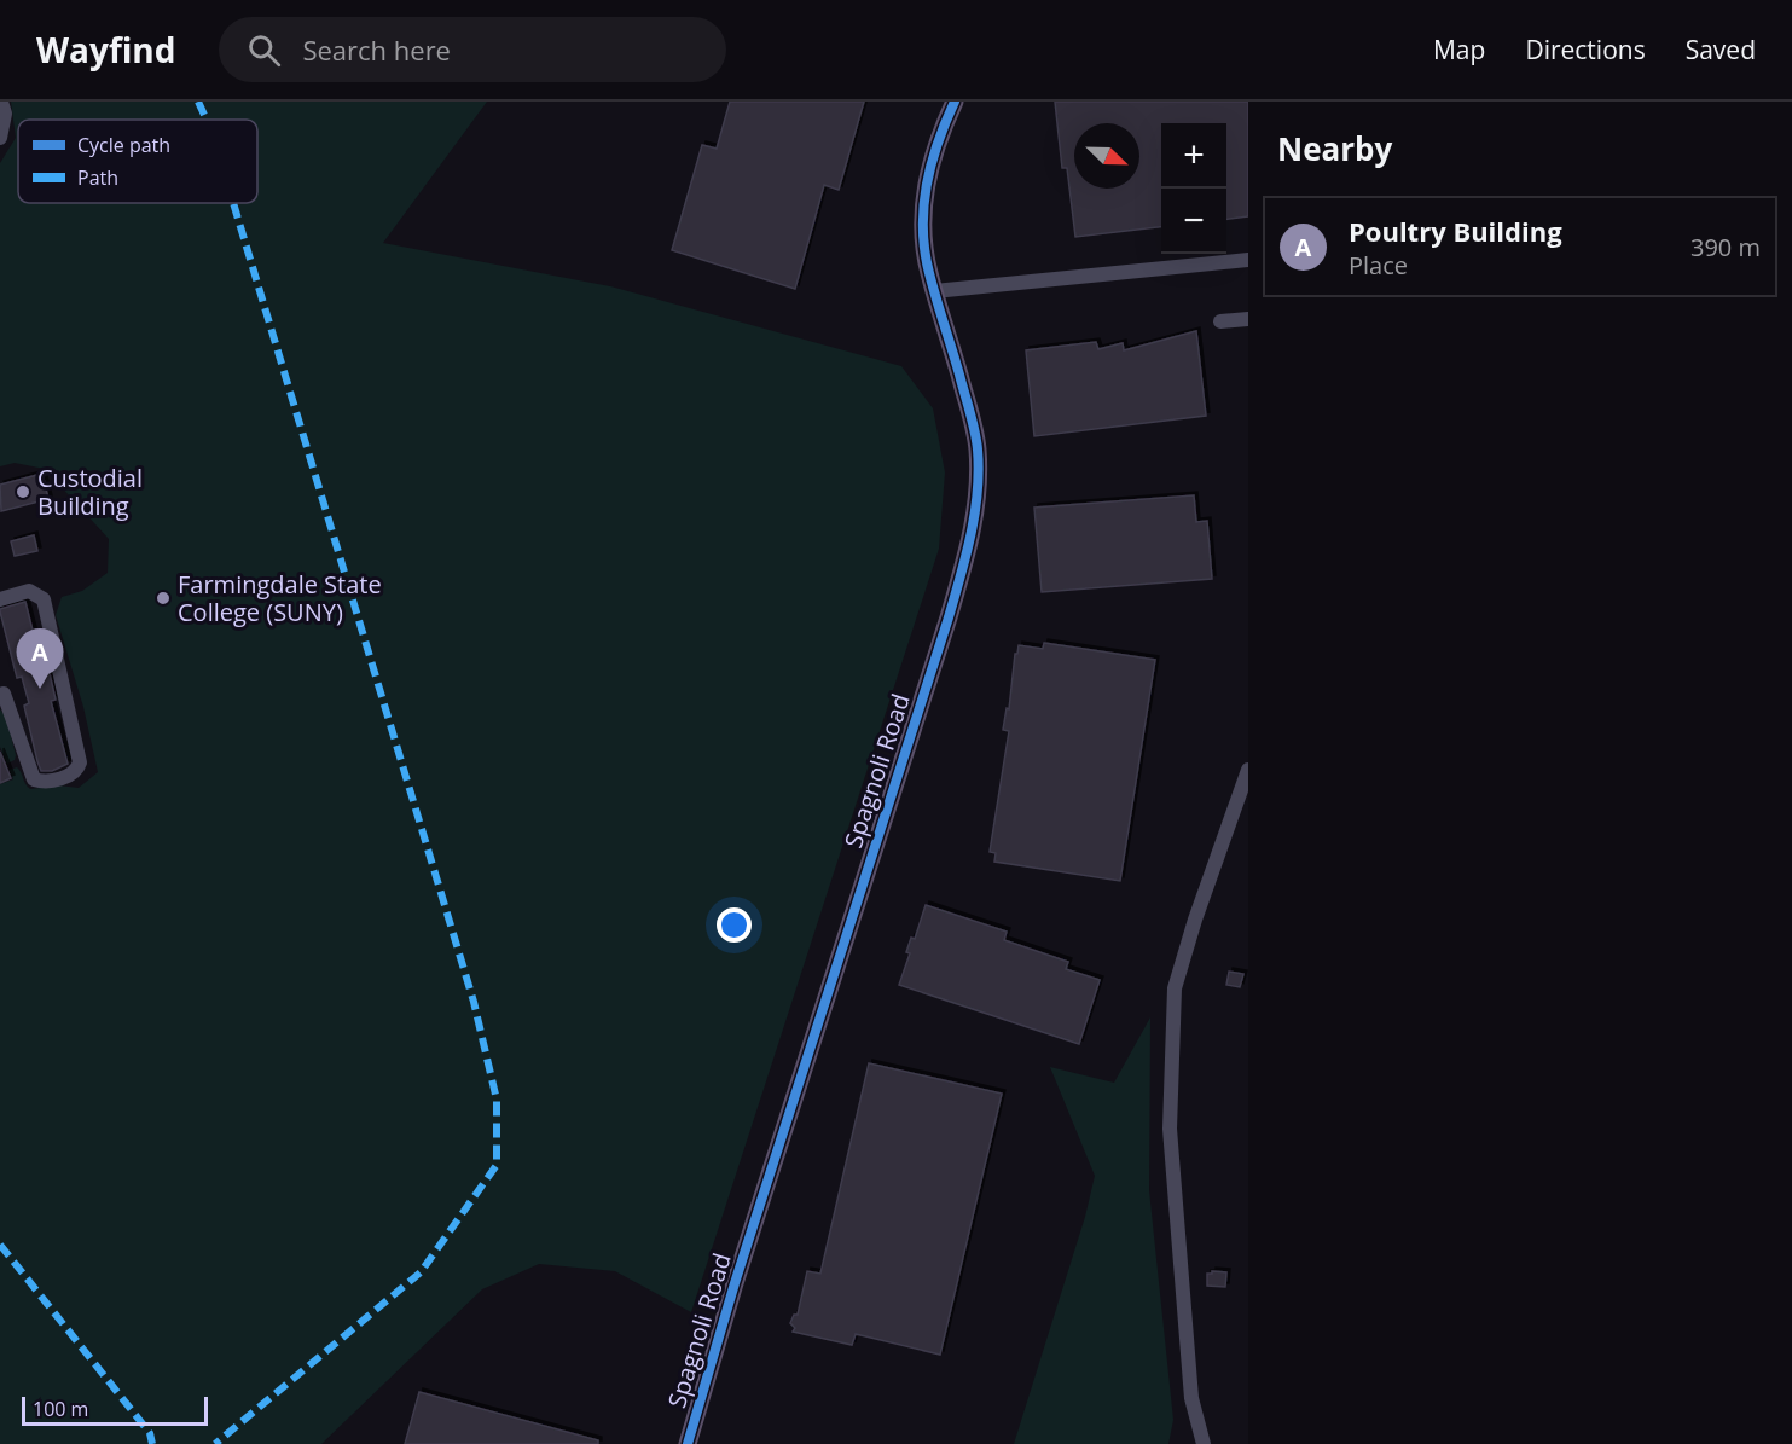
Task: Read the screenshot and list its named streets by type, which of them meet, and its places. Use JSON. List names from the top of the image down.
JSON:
{
  "streets": {
    "main road": ["Spagnoli Road"]
  },
  "places": ["Custodial Building", "Farmingdale State College (SUNY)"],
  "legend": ["Cycle path", "Path"],
  "scale_bar": "100 m",
  "north": "bottom right",
  "page": {
    "header": "Wayfind",
    "search": "Search here",
    "nav": ["Map", "Directions", "Saved"],
    "heading": "Nearby",
    "map_buttons": ["+", "−"],
    "list": [
      {
        "mark": "A",
        "name": "Poultry Building",
        "note": "Place",
        "value": "390 m"
      }
    ],
    "pins": "A",
    "scale": "100 m"
  }
}
